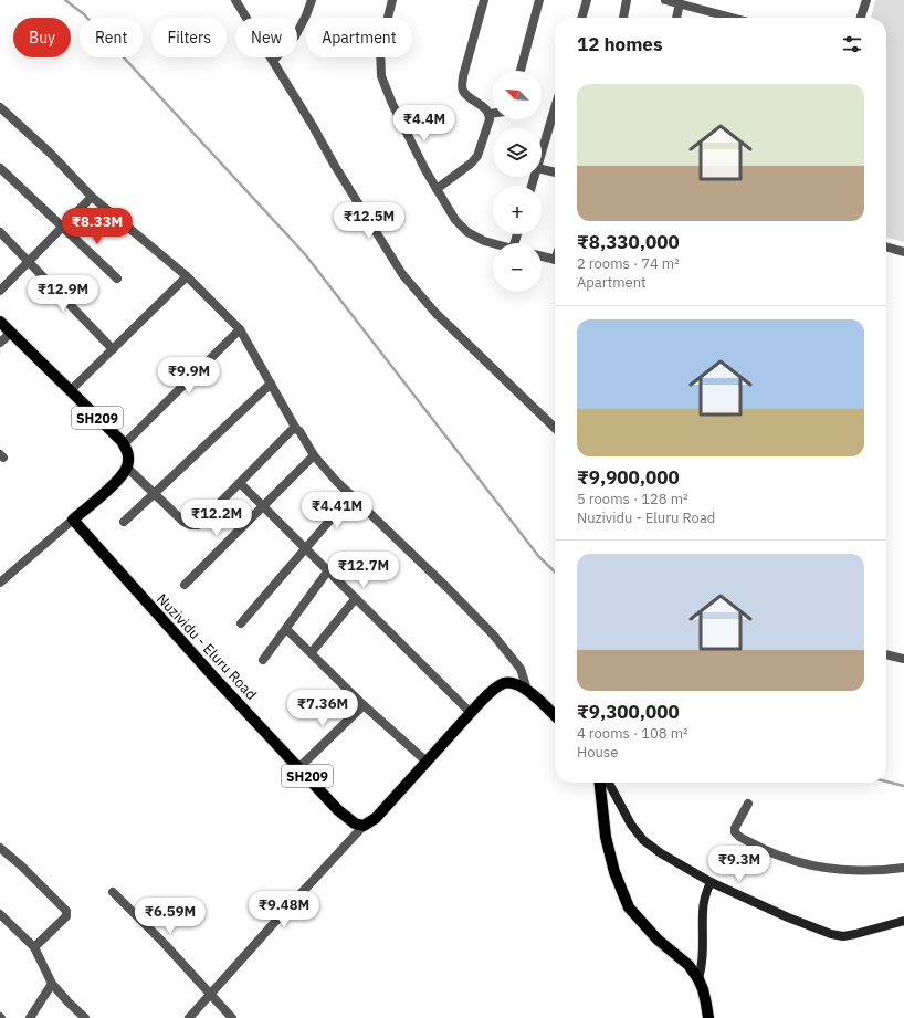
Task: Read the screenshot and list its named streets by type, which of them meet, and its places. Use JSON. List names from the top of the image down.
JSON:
{
  "streets": {
    "main road": ["SH209", "Nuzividu - Eluru Road"]
  },
  "north": "top left",
  "page": {
    "chip": [
      "Buy",
      "Rent",
      "Filters",
      "New",
      "Apartment"
    ],
    "heading": "12 homes",
    "map_buttons": ["+", "−"],
    "list": [
      {
        "name": "₹8,330,000",
        "note": "2 rooms · 74 m² · Apartment"
      },
      {
        "name": "₹9,900,000",
        "note": "5 rooms · 128 m² · Nuzividu - Eluru Road"
      },
      {
        "name": "₹9,300,000",
        "note": "4 rooms · 108 m² · House"
      }
    ],
    "price": [
      "₹4.4M",
      "₹12.5M",
      "₹8.33M",
      "₹12.9M",
      "₹9.9M",
      "₹4.41M",
      "₹12.2M",
      "₹12.7M",
      "₹7.36M",
      "₹9.3M",
      "₹9.48M",
      "₹6.59M"
    ]
  }
}
